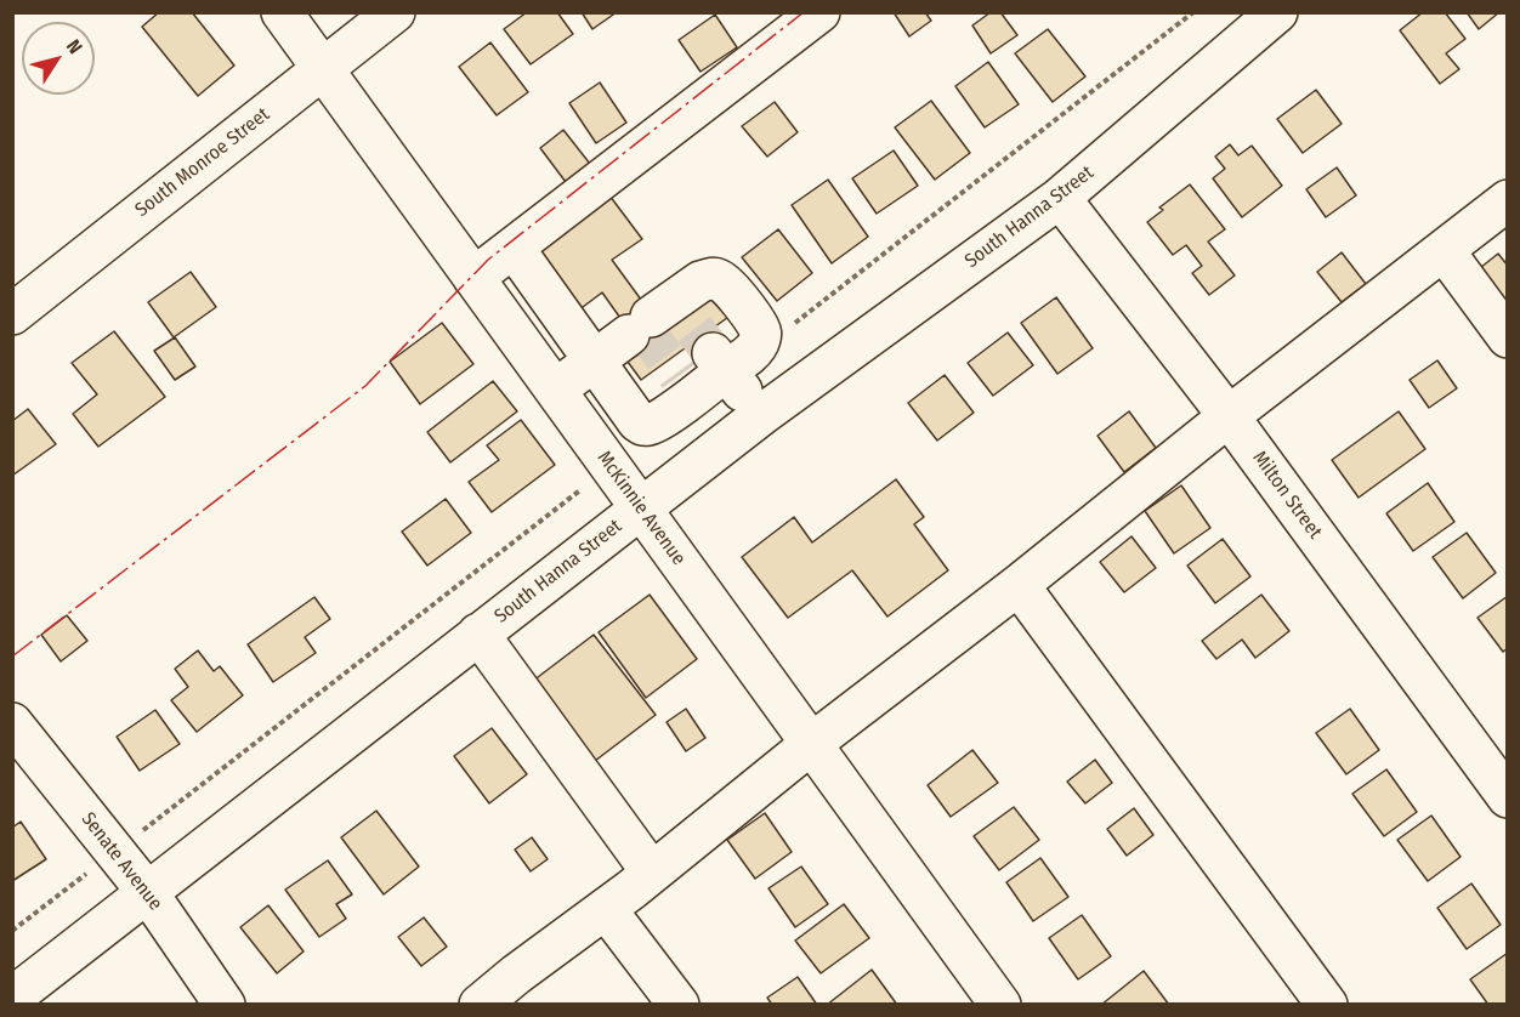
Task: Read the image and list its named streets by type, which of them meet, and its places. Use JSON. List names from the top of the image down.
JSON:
{
  "streets": {
    "street": [
      "South Monroe Street",
      "South Hanna Street",
      "Milton Street",
      "McKinnie Avenue",
      "Senate Avenue"
    ]
  },
  "crossings": [
    ["South Monroe Street", "McKinnie Avenue"],
    ["South Hanna Street", "Milton Street"],
    ["South Hanna Street", "McKinnie Avenue"],
    ["South Hanna Street", "Senate Avenue"]
  ],
  "north": "top right"
}
